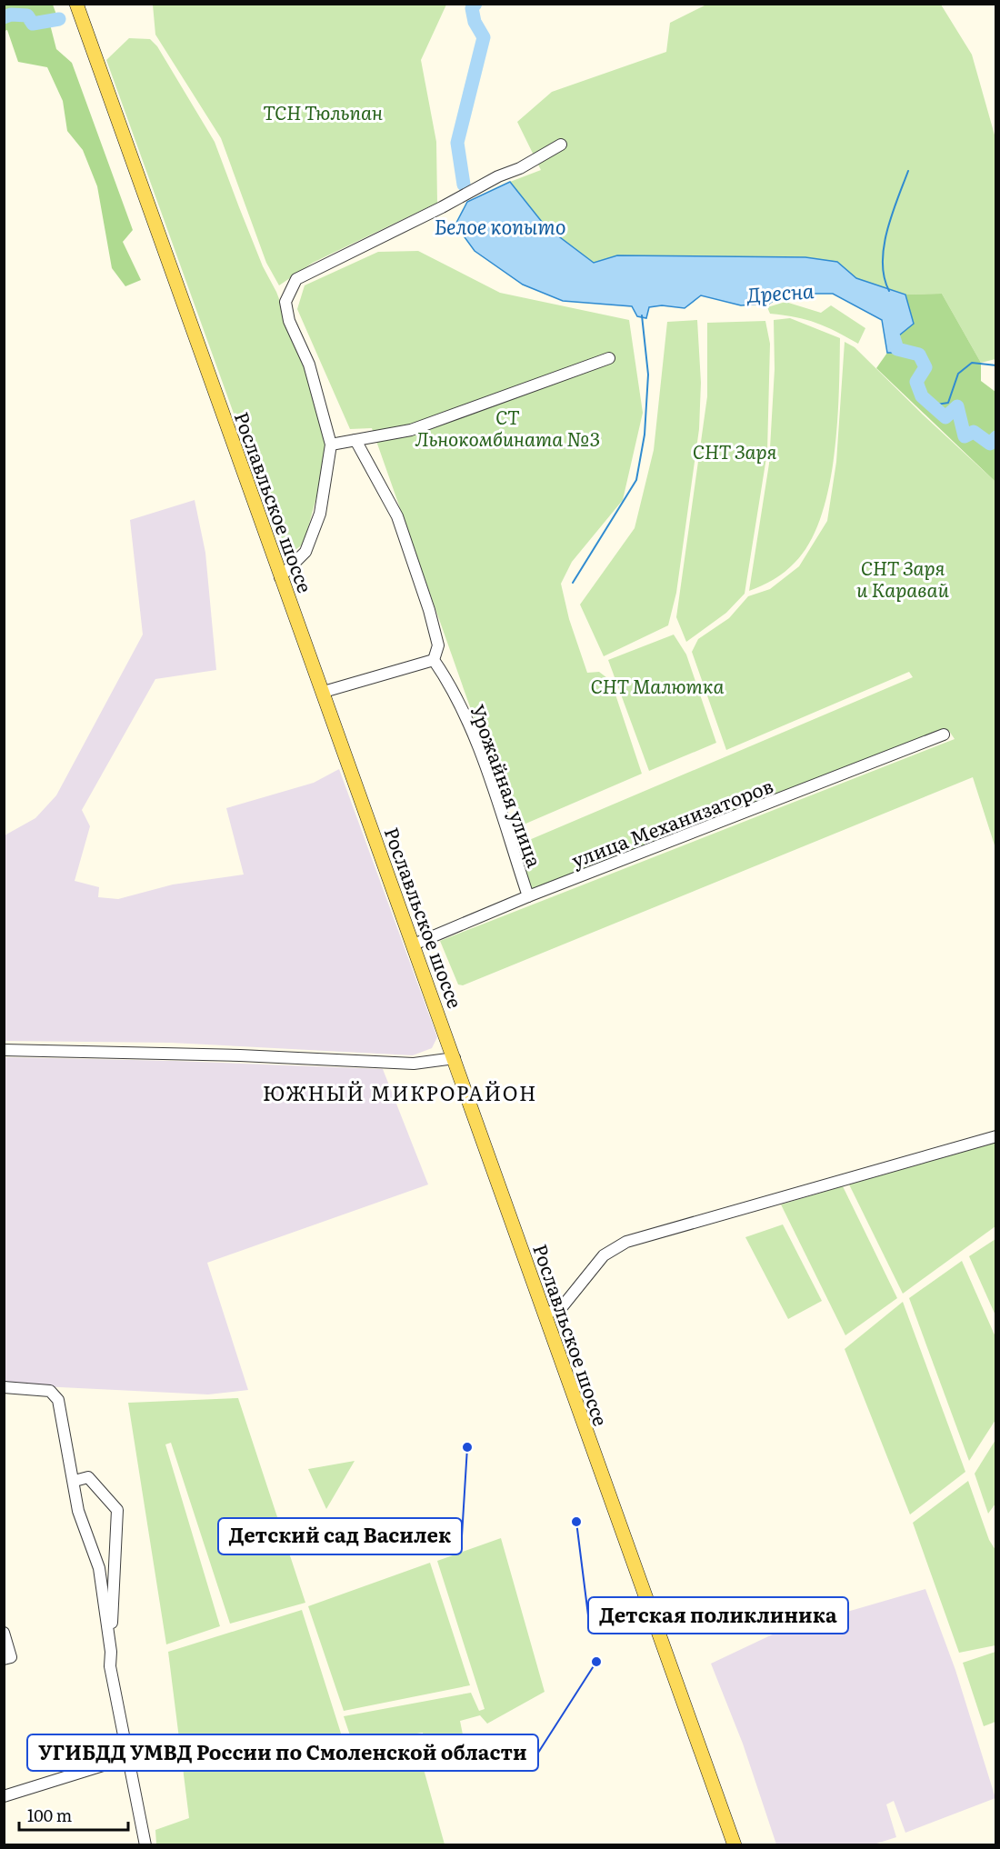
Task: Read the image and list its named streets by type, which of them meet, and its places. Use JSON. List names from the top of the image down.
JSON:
{
  "streets": {
    "main road": ["Рославльское шоссе"],
    "street": ["Урожайная улица", "улица Механизаторов"]
  },
  "crossings": [
    ["Рославльское шоссе", "улица Механизаторов"],
    ["Урожайная улица", "улица Механизаторов"]
  ],
  "districts": ["ЮЖНЫЙ МИКРОРАЙОН"],
  "water": ["Белое копыто", "Дресна"],
  "parks": [
    "ТСН Тюльпан",
    "СТ Льнокомбината №3",
    "СНТ Заря",
    "СНТ Заря и Каравай",
    "СНТ Малютка"
  ],
  "places": ["Детский сад Василек", "Детская поликлиника", "УГИБДД УМВД России по Смоленской области"],
  "scale_bar": "100 m"
}
